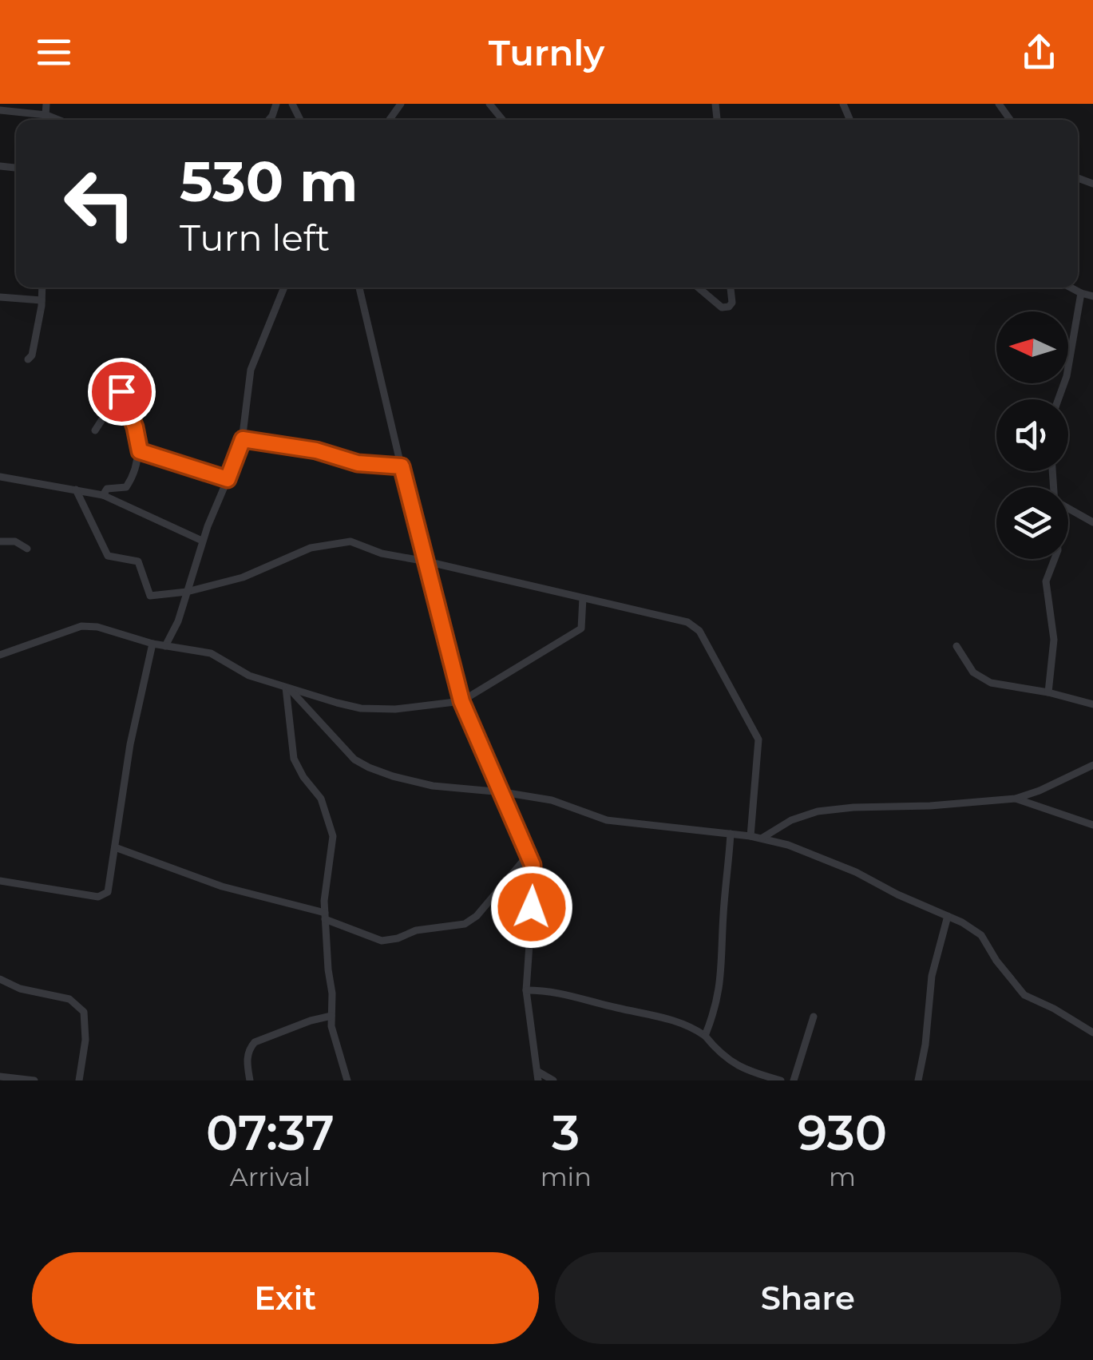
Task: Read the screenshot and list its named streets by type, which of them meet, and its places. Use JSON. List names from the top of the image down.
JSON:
{
  "north": "left",
  "page": {
    "header": "Turnly",
    "turn": ["530 m", "Turn left"],
    "eta": [
      "07:37",
      "Arrival",
      "3",
      "min",
      "930",
      "m"
    ],
    "buttons": ["Exit", "Share"]
  }
}
